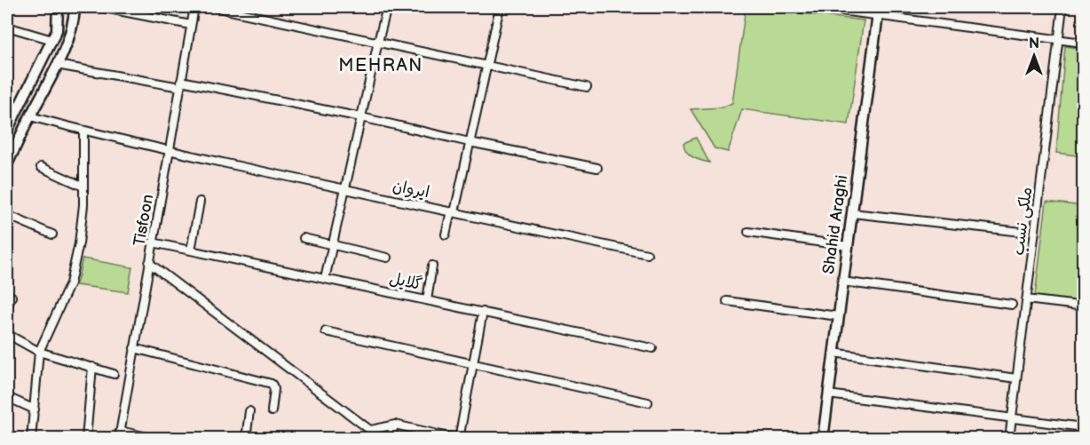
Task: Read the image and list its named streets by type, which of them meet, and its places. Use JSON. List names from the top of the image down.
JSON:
{
  "streets": {
    "main road": ["Shahid Araghi"],
    "street": [
      "ایروان",
      "Tisfoon",
      "ملکی نسب",
      "گلایل"
    ]
  },
  "crossings": [
    ["ایروان", "Tisfoon"],
    ["Tisfoon", "گلایل"]
  ],
  "districts": ["MEHRAN"],
  "north": "top"
}
